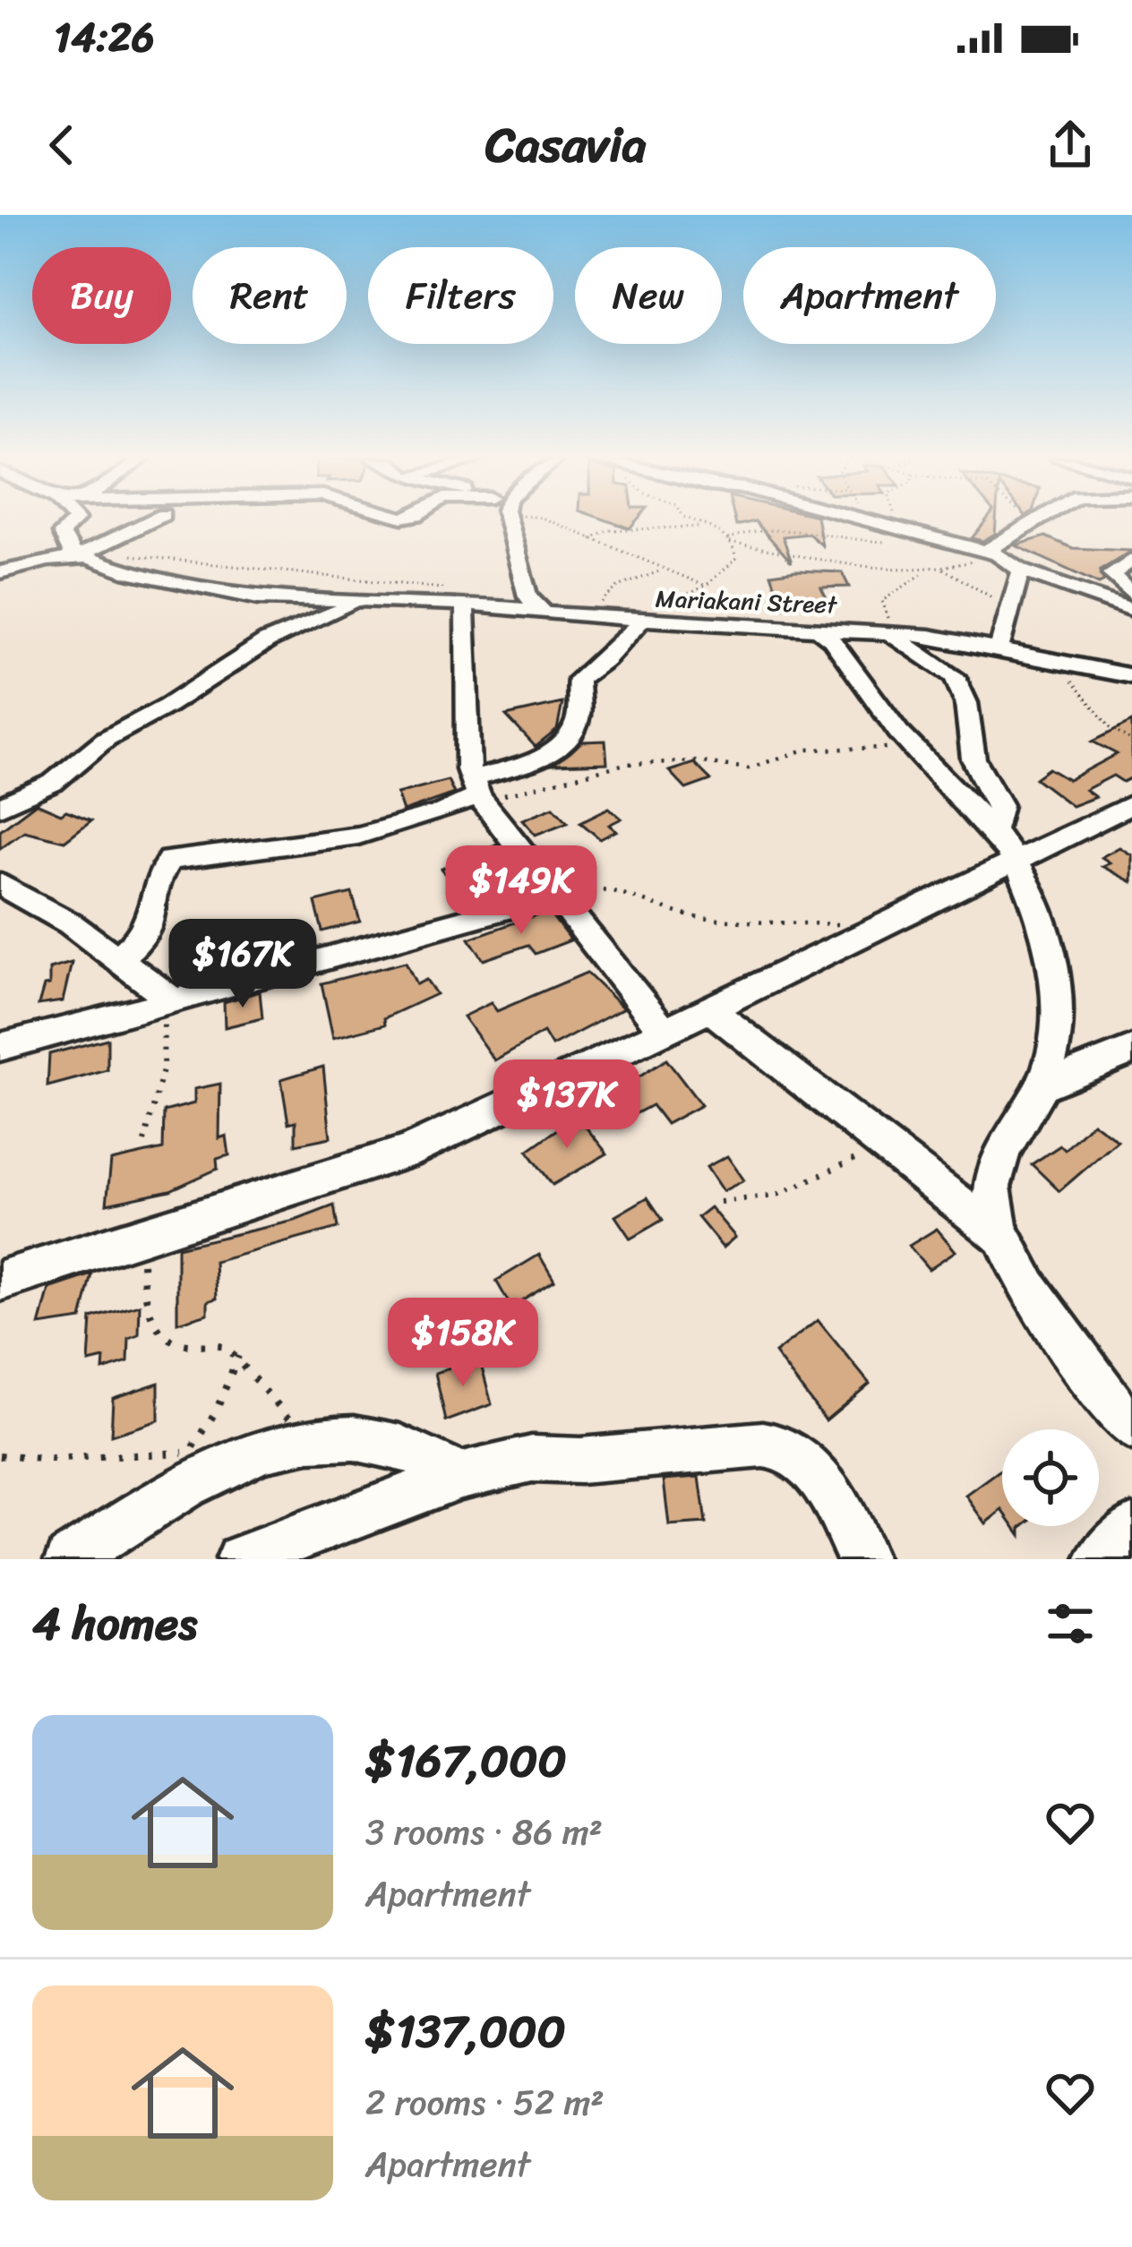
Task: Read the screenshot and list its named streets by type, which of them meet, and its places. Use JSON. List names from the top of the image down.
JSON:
{
  "streets": {
    "street": ["Mariakani Street"]
  },
  "page": {
    "status": "14:26",
    "header": "Casavia",
    "chip": [
      "Buy",
      "Rent",
      "Filters",
      "New",
      "Apartment"
    ],
    "price": [
      "$149K",
      "$167K",
      "$137K",
      "$158K"
    ],
    "heading": "4 homes",
    "list": [
      {
        "name": "$167,000",
        "note": "3 rooms · 86 m² · Apartment"
      },
      {
        "name": "$137,000",
        "note": "2 rooms · 52 m² · Apartment"
      }
    ]
  }
}
